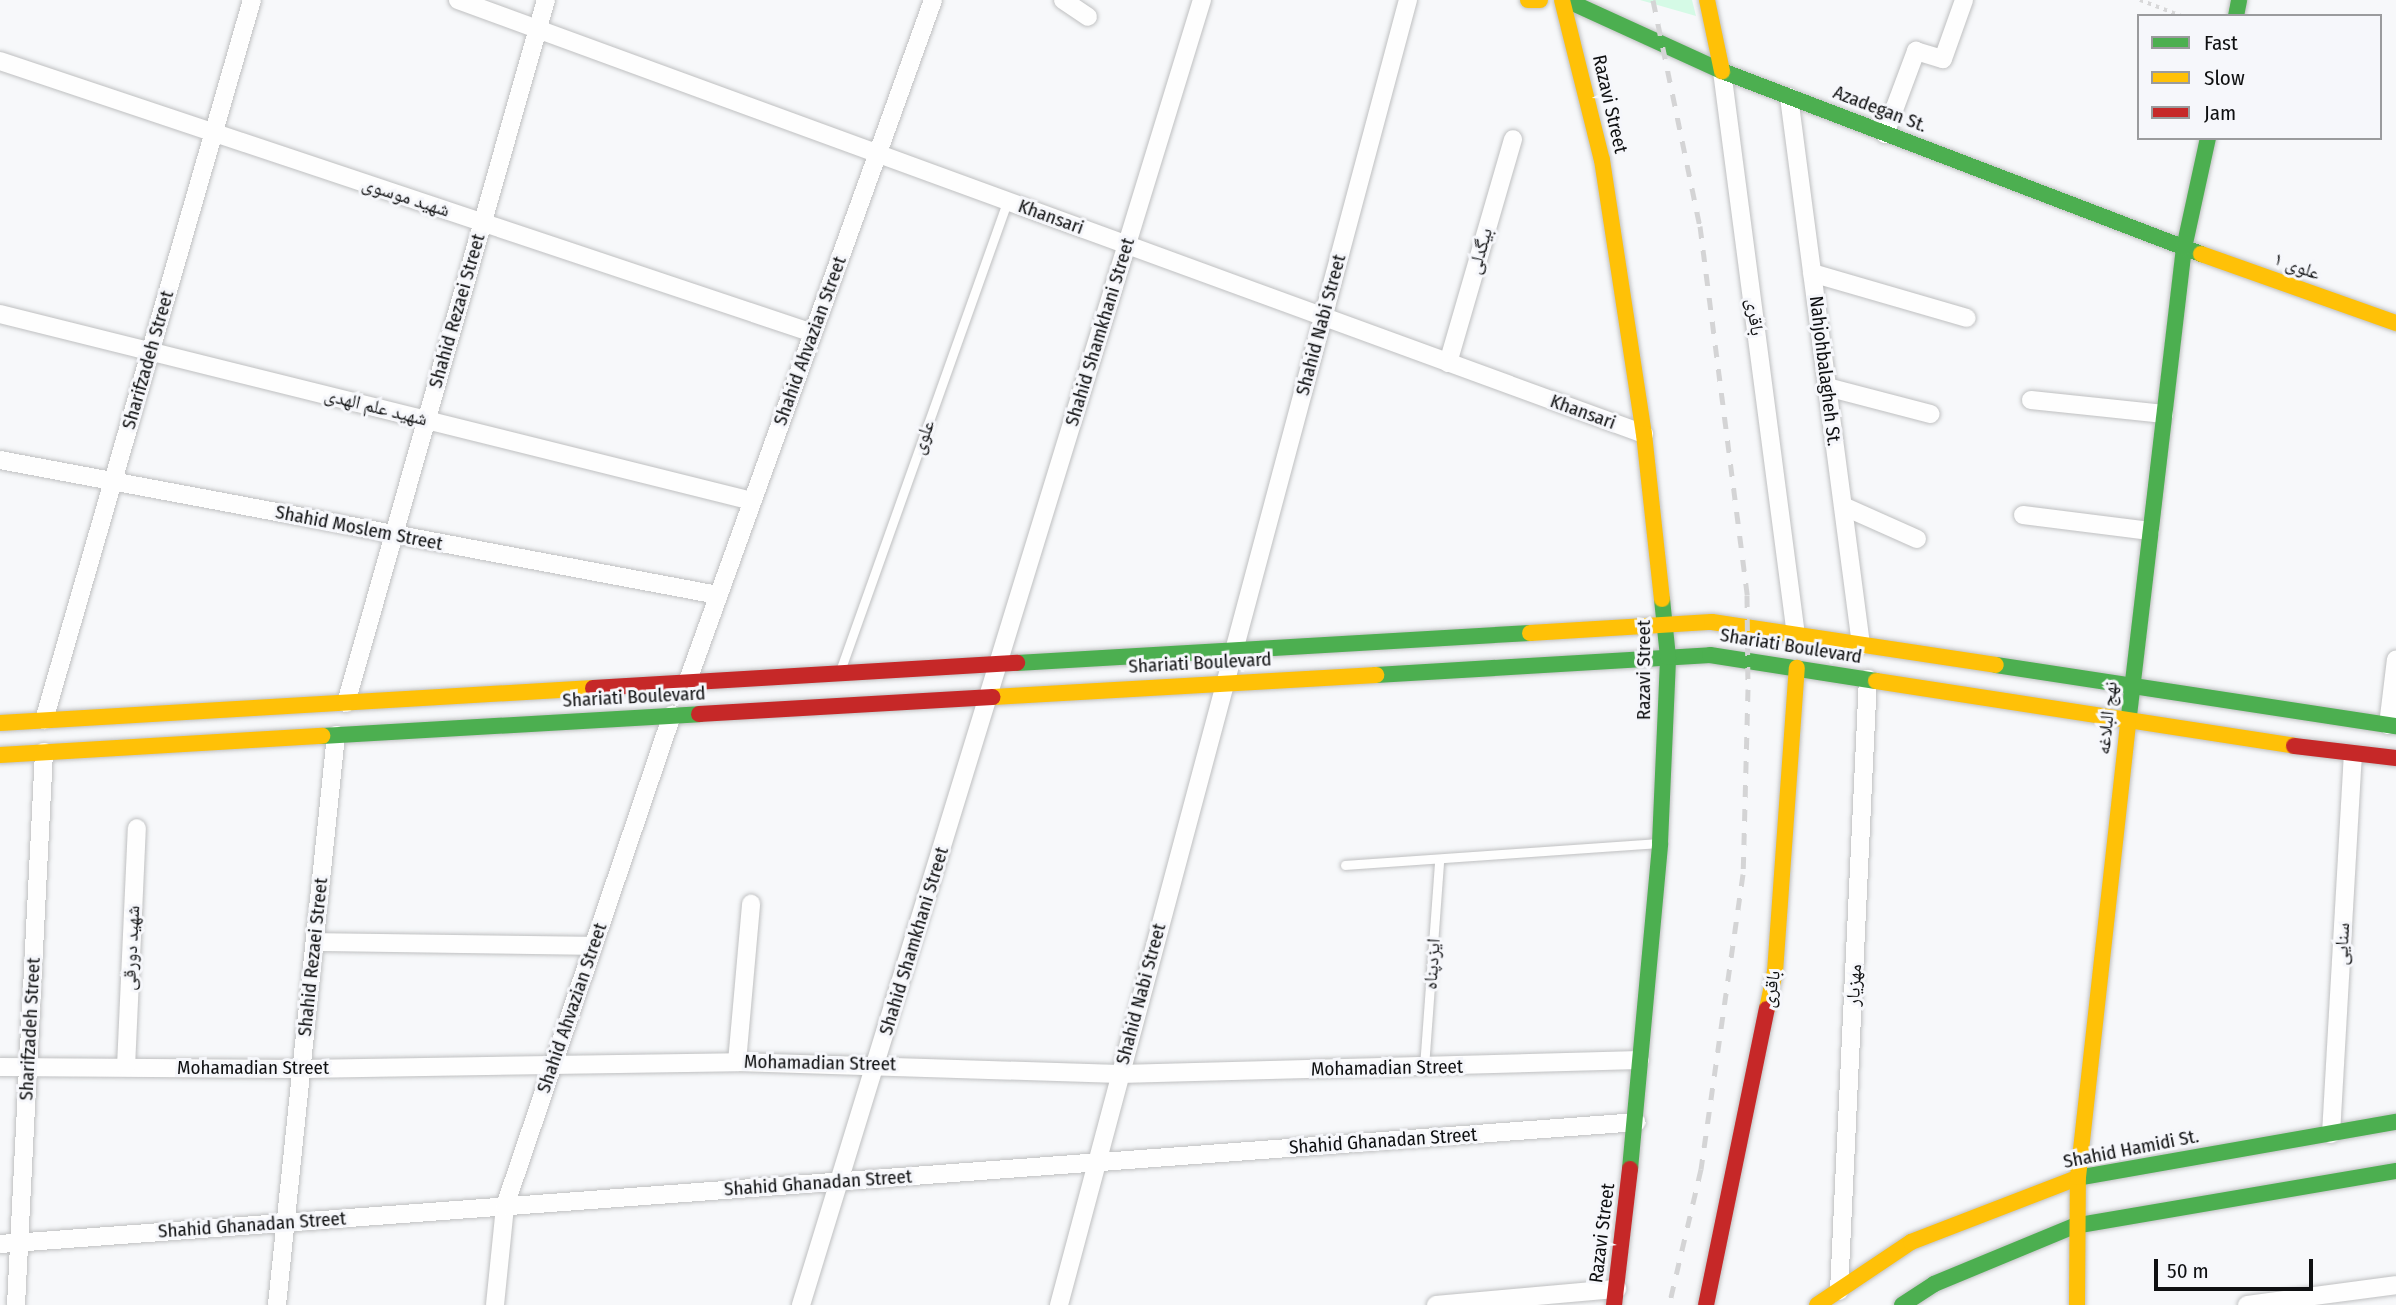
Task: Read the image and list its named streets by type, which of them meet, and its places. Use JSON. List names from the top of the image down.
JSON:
{
  "streets": {
    "main road": [
      "Razavi Street",
      "Azadegan St.",
      "علوی ۱",
      "باقری",
      "Shariati Boulevard",
      "نهج البلاغه",
      "Shahid Hamidi St."
    ],
    "street": [
      "شهید موسوی",
      "Khansari",
      "بیگدلی",
      "Shahid Rezaei Street",
      "Shahid Nabi Street",
      "Shahid Shamkhani Street",
      "Shahid Ahvazian Street",
      "Sharifzadeh Street",
      "Nahjohbalagheh St.",
      "شهید علم الهدی",
      "Shahid Moslem Street",
      "سنایی",
      "شهید دورقی",
      "مهزیار",
      "Mohamadian Street",
      "Shahid Ghanadan Street"
    ],
    "lane": ["علوی", "ایزدپناه"]
  },
  "crossings": [
    ["Razavi Street", "Azadegan St."],
    ["Razavi Street", "Khansari"],
    ["Razavi Street", "Shariati Boulevard"],
    ["Razavi Street", "Mohamadian Street"],
    ["Razavi Street", "Shahid Ghanadan Street"],
    ["Azadegan St.", "علوی ۱"],
    ["Azadegan St.", "باقری"],
    ["Azadegan St.", "Nahjohbalagheh St."],
    ["Azadegan St.", "نهج البلاغه"],
    ["شهید موسوی", "Shahid Rezaei Street"],
    ["شهید موسوی", "Shahid Ahvazian Street"],
    ["شهید موسوی", "Sharifzadeh Street"],
    ["Khansari", "بیگدلی"],
    ["Khansari", "Shahid Rezaei Street"],
    ["Khansari", "Shahid Nabi Street"],
    ["Khansari", "Shahid Shamkhani Street"],
    ["Khansari", "Shahid Ahvazian Street"],
    ["Khansari", "علوی"],
    ["علوی ۱", "نهج البلاغه"],
    ["Shahid Rezaei Street", "شهید علم الهدی"],
    ["Shahid Rezaei Street", "Shahid Moslem Street"],
    ["Shahid Rezaei Street", "Shariati Boulevard"],
    ["Shahid Rezaei Street", "Mohamadian Street"],
    ["Shahid Rezaei Street", "Shahid Ghanadan Street"],
    ["باقری", "Shariati Boulevard"],
    ["Shahid Nabi Street", "Shariati Boulevard"],
    ["Shahid Nabi Street", "Mohamadian Street"],
    ["Shahid Nabi Street", "Shahid Ghanadan Street"],
    ["Shahid Shamkhani Street", "Shariati Boulevard"],
    ["Shahid Shamkhani Street", "Mohamadian Street"],
    ["Shahid Shamkhani Street", "Shahid Ghanadan Street"],
    ["Shahid Ahvazian Street", "شهید علم الهدی"],
    ["Shahid Ahvazian Street", "Shahid Moslem Street"],
    ["Shahid Ahvazian Street", "Shariati Boulevard"],
    ["Shahid Ahvazian Street", "Mohamadian Street"],
    ["Shahid Ahvazian Street", "Shahid Ghanadan Street"],
    ["Sharifzadeh Street", "شهید علم الهدی"],
    ["Sharifzadeh Street", "Shahid Moslem Street"],
    ["Sharifzadeh Street", "Shariati Boulevard"],
    ["Sharifzadeh Street", "Mohamadian Street"],
    ["Sharifzadeh Street", "Shahid Ghanadan Street"],
    ["Nahjohbalagheh St.", "Shariati Boulevard"],
    ["علوی", "Shariati Boulevard"],
    ["Shariati Boulevard", "نهج البلاغه"],
    ["Shariati Boulevard", "سنایی"],
    ["Shariati Boulevard", "مهزیار"],
    ["نهج البلاغه", "Shahid Hamidi St."],
    ["سنایی", "Shahid Hamidi St."],
    ["شهید دورقی", "Mohamadian Street"],
    ["ایزدپناه", "Mohamadian Street"],
    ["مهزیار", "Shahid Hamidi St."]
  ],
  "legend": ["Fast", "Slow", "Jam"],
  "scale_bar": "50 m"
}
